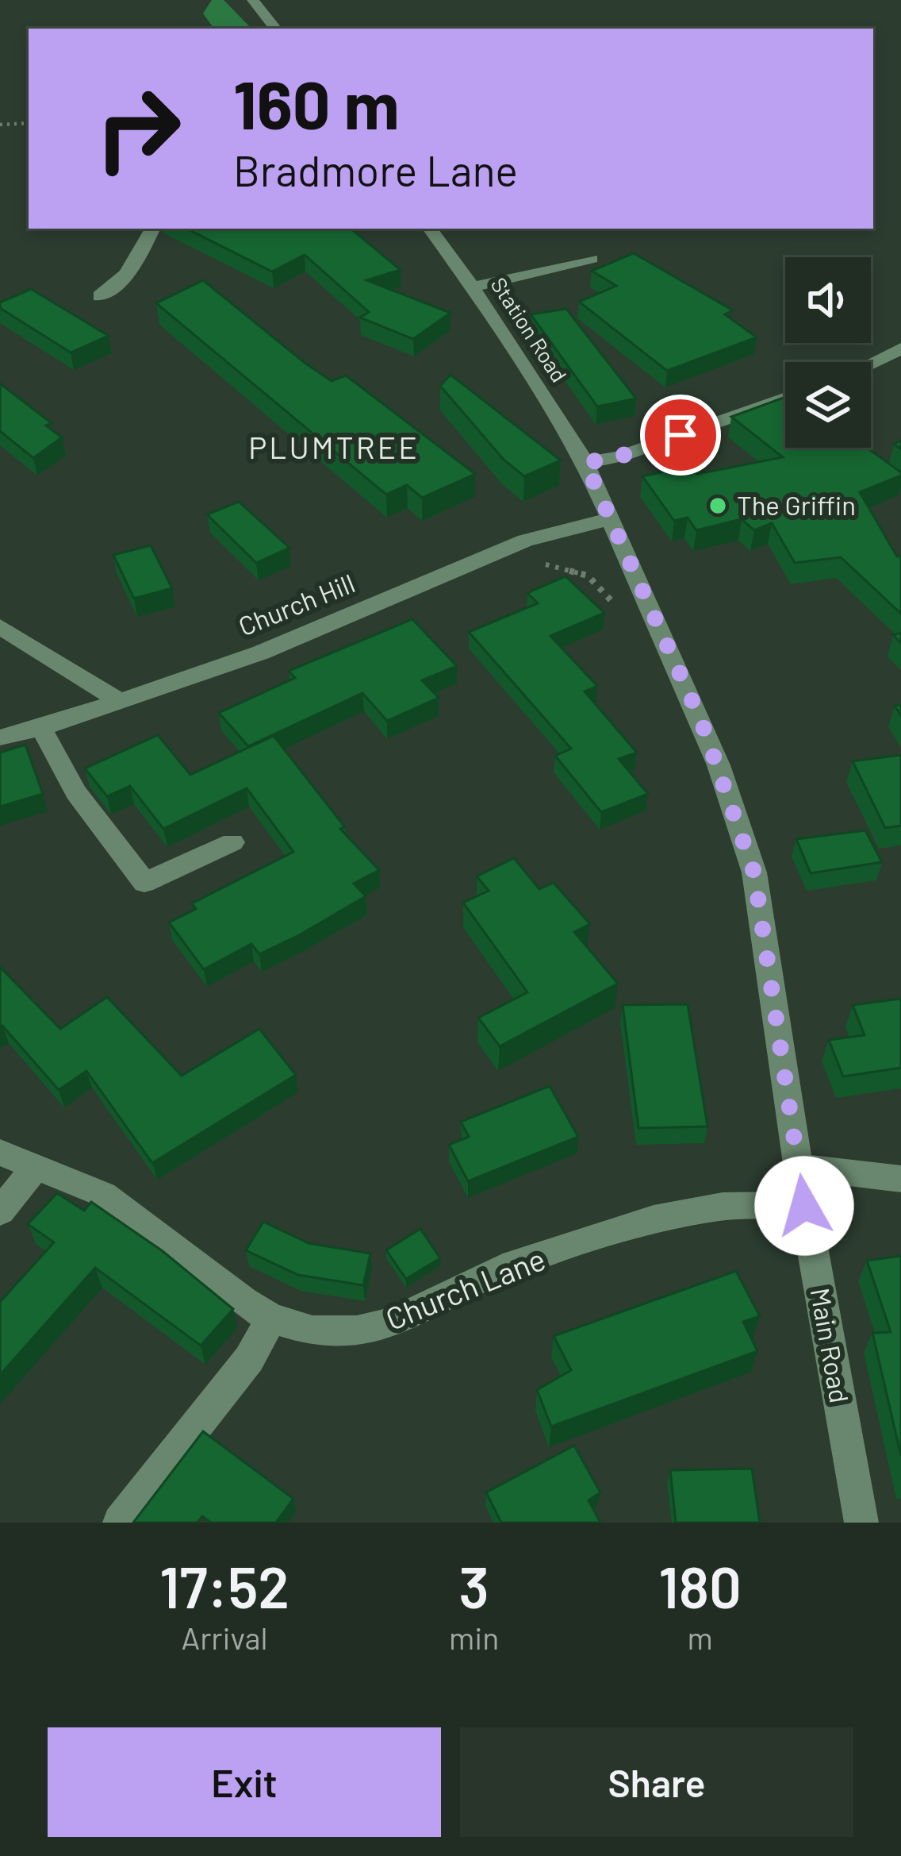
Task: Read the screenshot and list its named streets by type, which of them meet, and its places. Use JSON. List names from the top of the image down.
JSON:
{
  "streets": {
    "street": [
      "Station Road",
      "Church Hill",
      "Church Lane",
      "Main Road"
    ]
  },
  "crossings": [
    ["Station Road", "Main Road"],
    ["Church Hill", "Main Road"],
    ["Church Lane", "Main Road"]
  ],
  "districts": ["PLUMTREE"],
  "places": ["The Griffin"],
  "page": {
    "turn": ["160 m", "Bradmore Lane"],
    "eta": [
      "17:52",
      "Arrival",
      "3",
      "min",
      "180",
      "m"
    ],
    "buttons": ["Exit", "Share"]
  }
}
